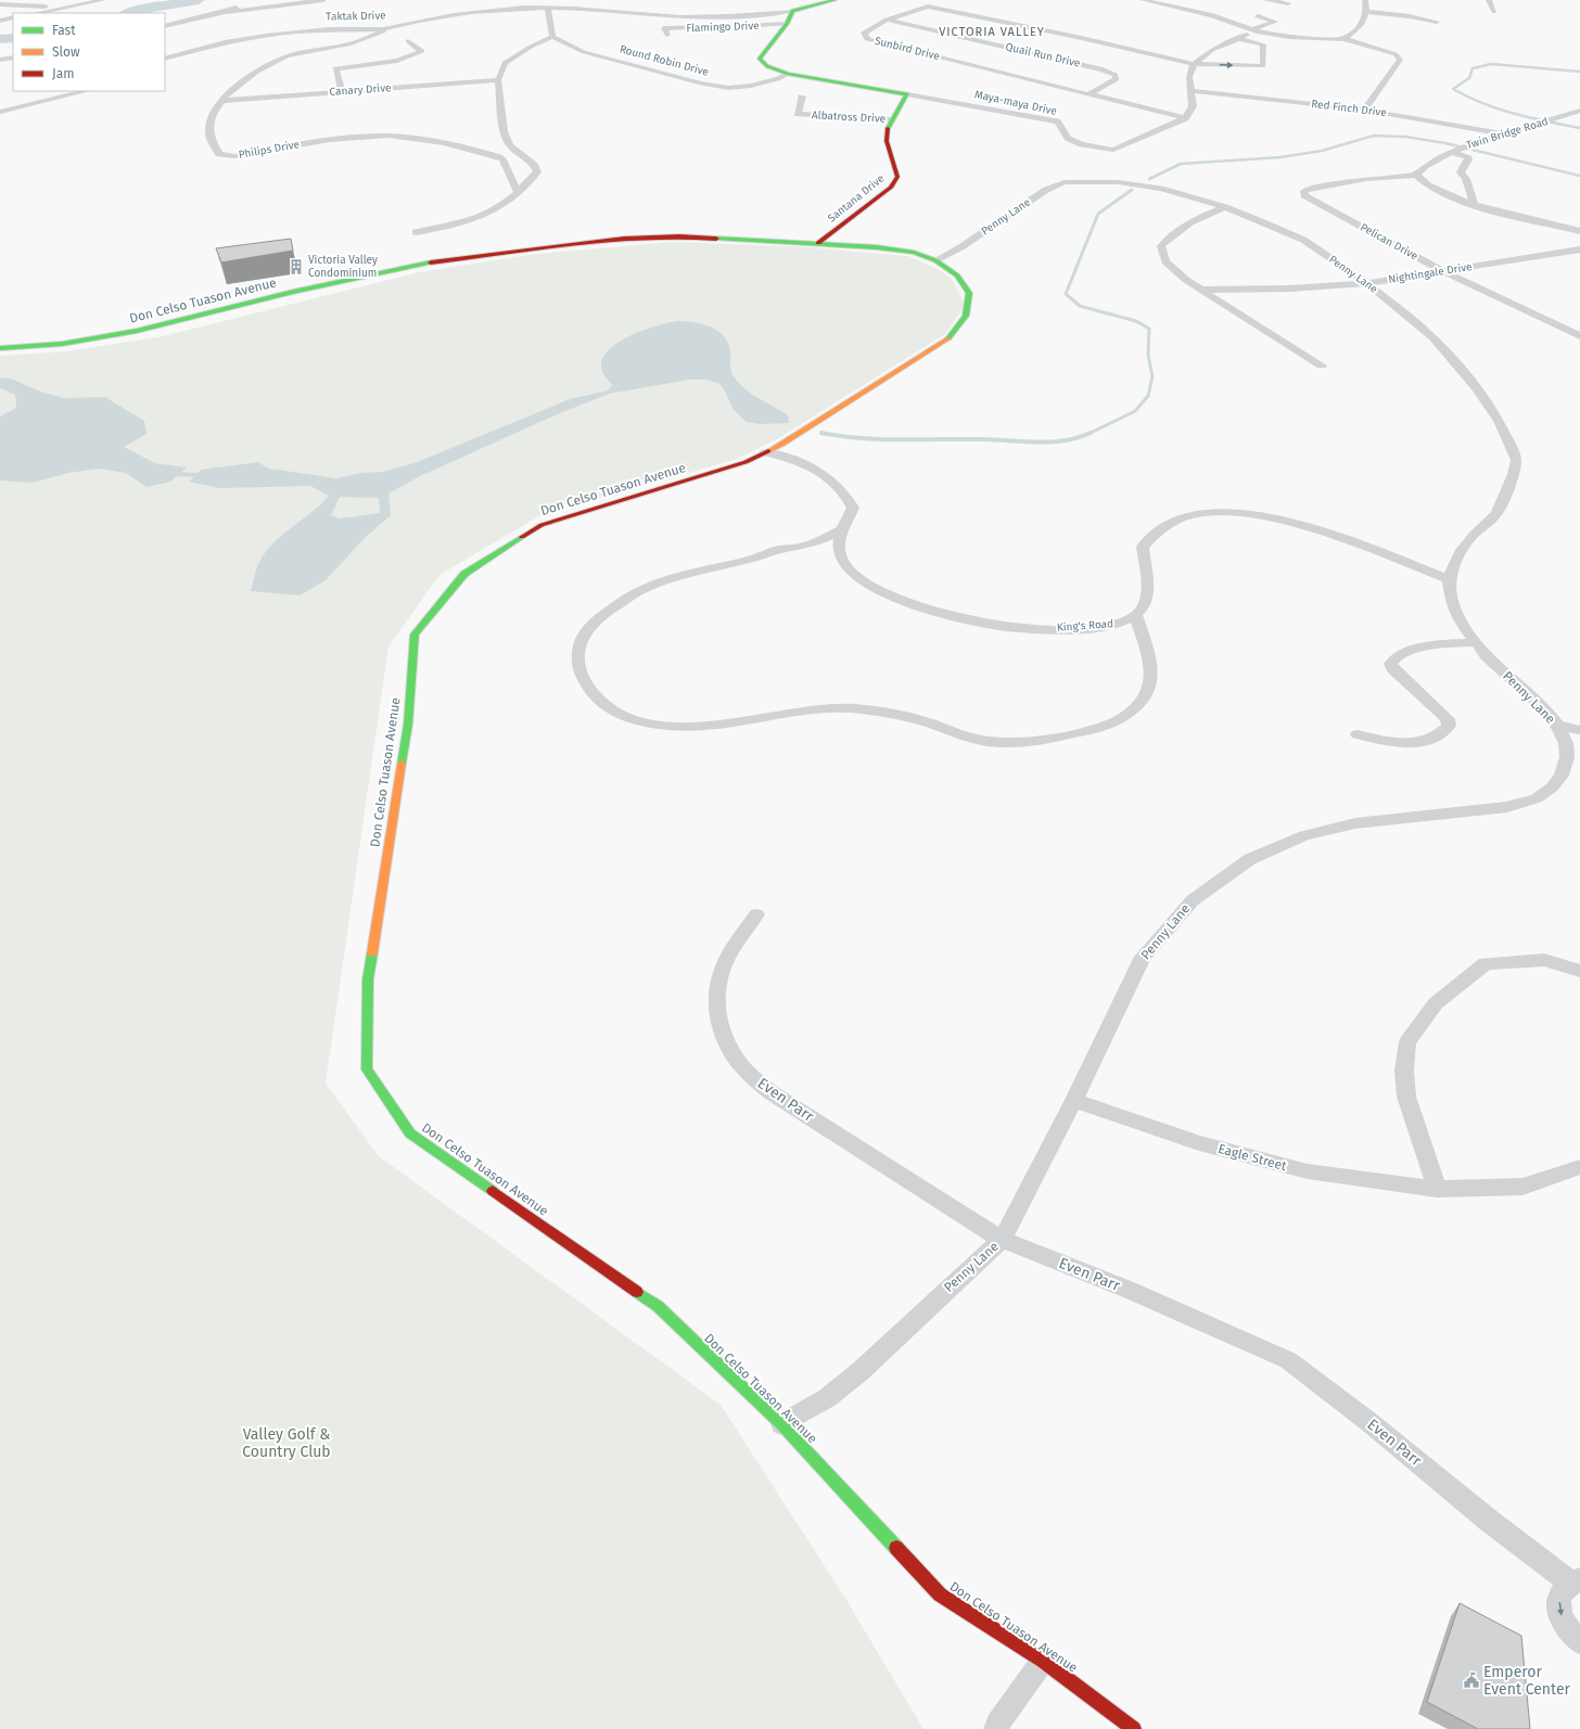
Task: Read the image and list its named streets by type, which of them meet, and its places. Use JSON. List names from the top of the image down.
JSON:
{
  "streets": {
    "street": [
      "Taktak Drive",
      "Flamingo Drive",
      "Sunbird Drive",
      "Quail Run Drive",
      "Round Robin Drive",
      "Canary Drive",
      "Maya-maya Drive",
      "Red Finch Drive",
      "Albatross Drive",
      "Twin Bridge Road",
      "Philips Drive",
      "Santana Drive",
      "Penny Lane",
      "Pelican Drive",
      "Nightingale Drive",
      "Don Celso Tuason Avenue",
      "King's Road",
      "Even Parr",
      "Eagle Street"
    ]
  },
  "crossings": [
    ["Taktak Drive", "Philips Drive"],
    ["Sunbird Drive", "Quail Run Drive"],
    ["Sunbird Drive", "Maya-maya Drive"],
    ["Round Robin Drive", "Maya-maya Drive"],
    ["Canary Drive", "Philips Drive"],
    ["Maya-maya Drive", "Santana Drive"],
    ["Red Finch Drive", "Twin Bridge Road"],
    ["Albatross Drive", "Santana Drive"],
    ["Twin Bridge Road", "Pelican Drive"],
    ["Santana Drive", "Don Celso Tuason Avenue"],
    ["Penny Lane", "Nightingale Drive"],
    ["Penny Lane", "Don Celso Tuason Avenue"],
    ["Penny Lane", "Even Parr"],
    ["Penny Lane", "Eagle Street"],
    ["Pelican Drive", "Nightingale Drive"],
    ["Don Celso Tuason Avenue", "King's Road"]
  ],
  "districts": ["VICTORIA VALLEY"],
  "parks": ["Valley Golf & Country Club"],
  "places": {
    "building": ["Victoria Valley Condominium"],
    "public building": ["Emperor Event Center"]
  },
  "legend": ["Fast", "Slow", "Jam"]
}
